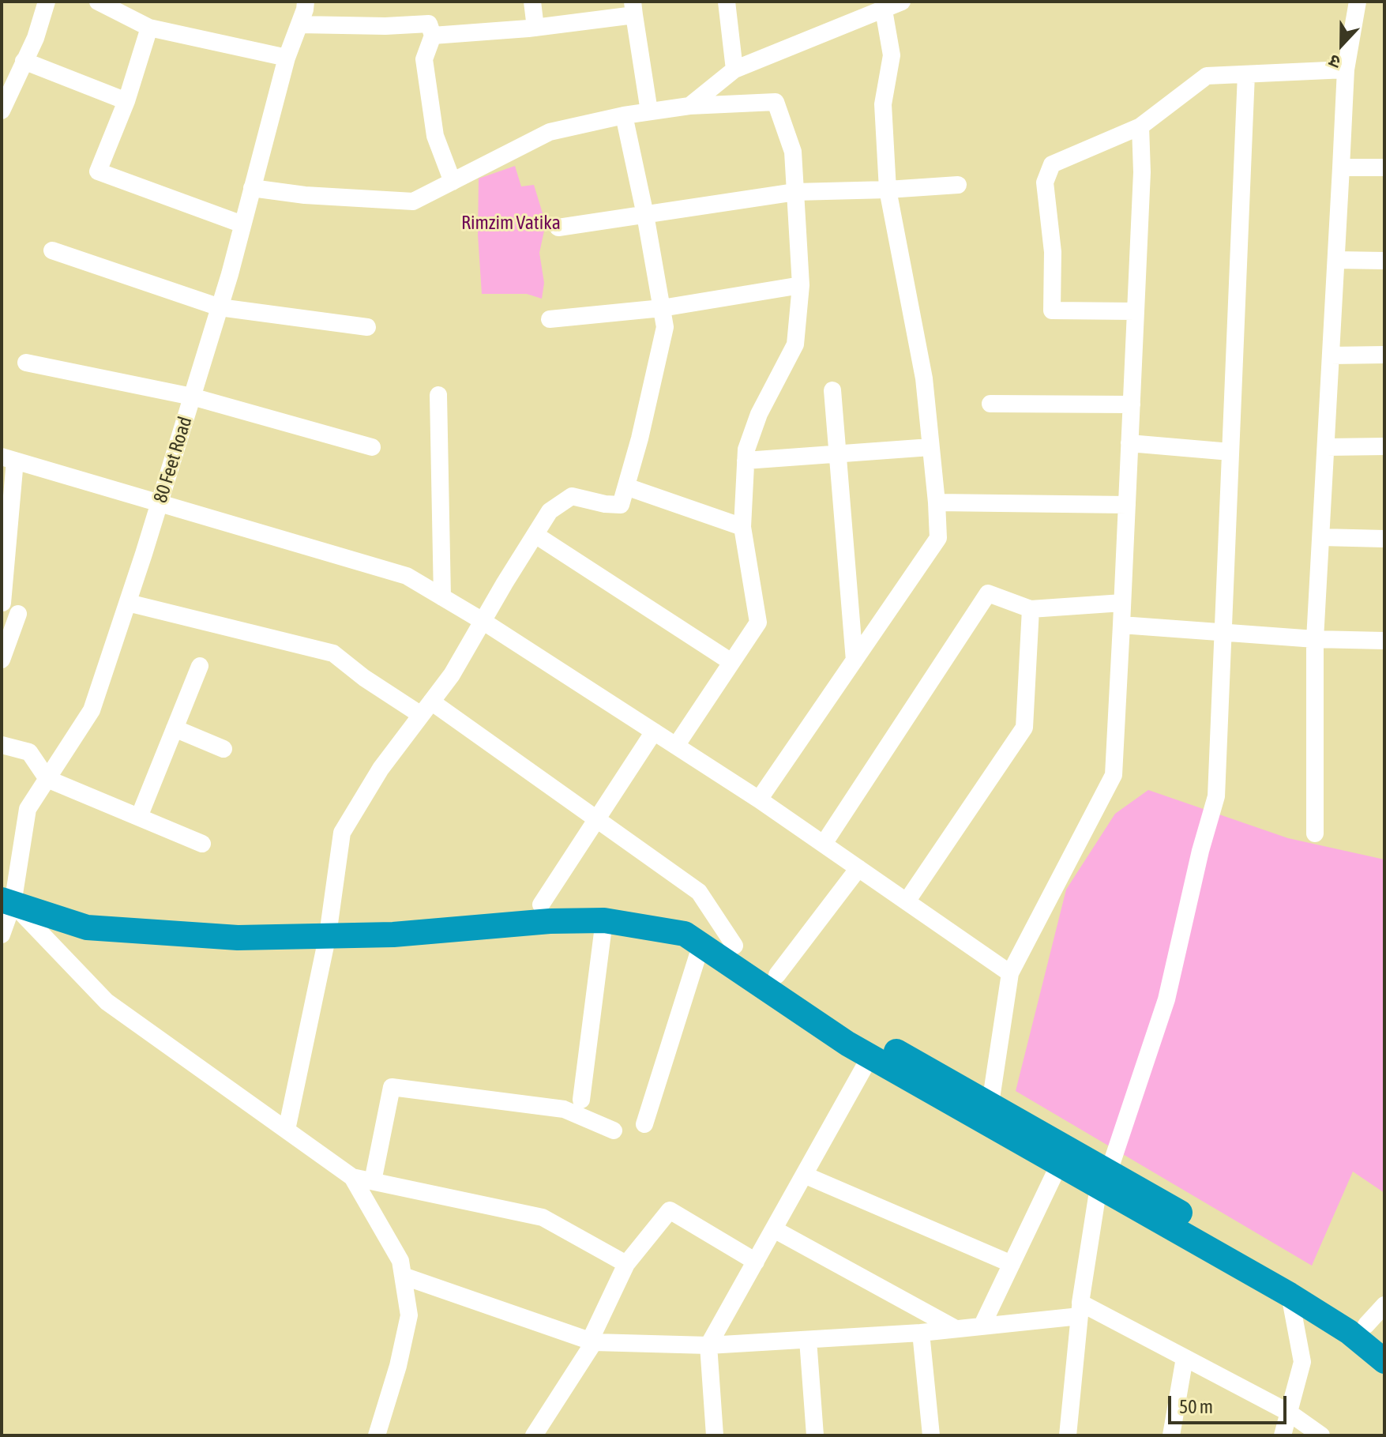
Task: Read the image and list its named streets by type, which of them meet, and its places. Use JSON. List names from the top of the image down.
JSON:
{
  "streets": {
    "street": ["80 Feet Road"]
  },
  "parks": ["Rimzim Vatika"],
  "scale_bar": "50 m",
  "north": "bottom"
}
